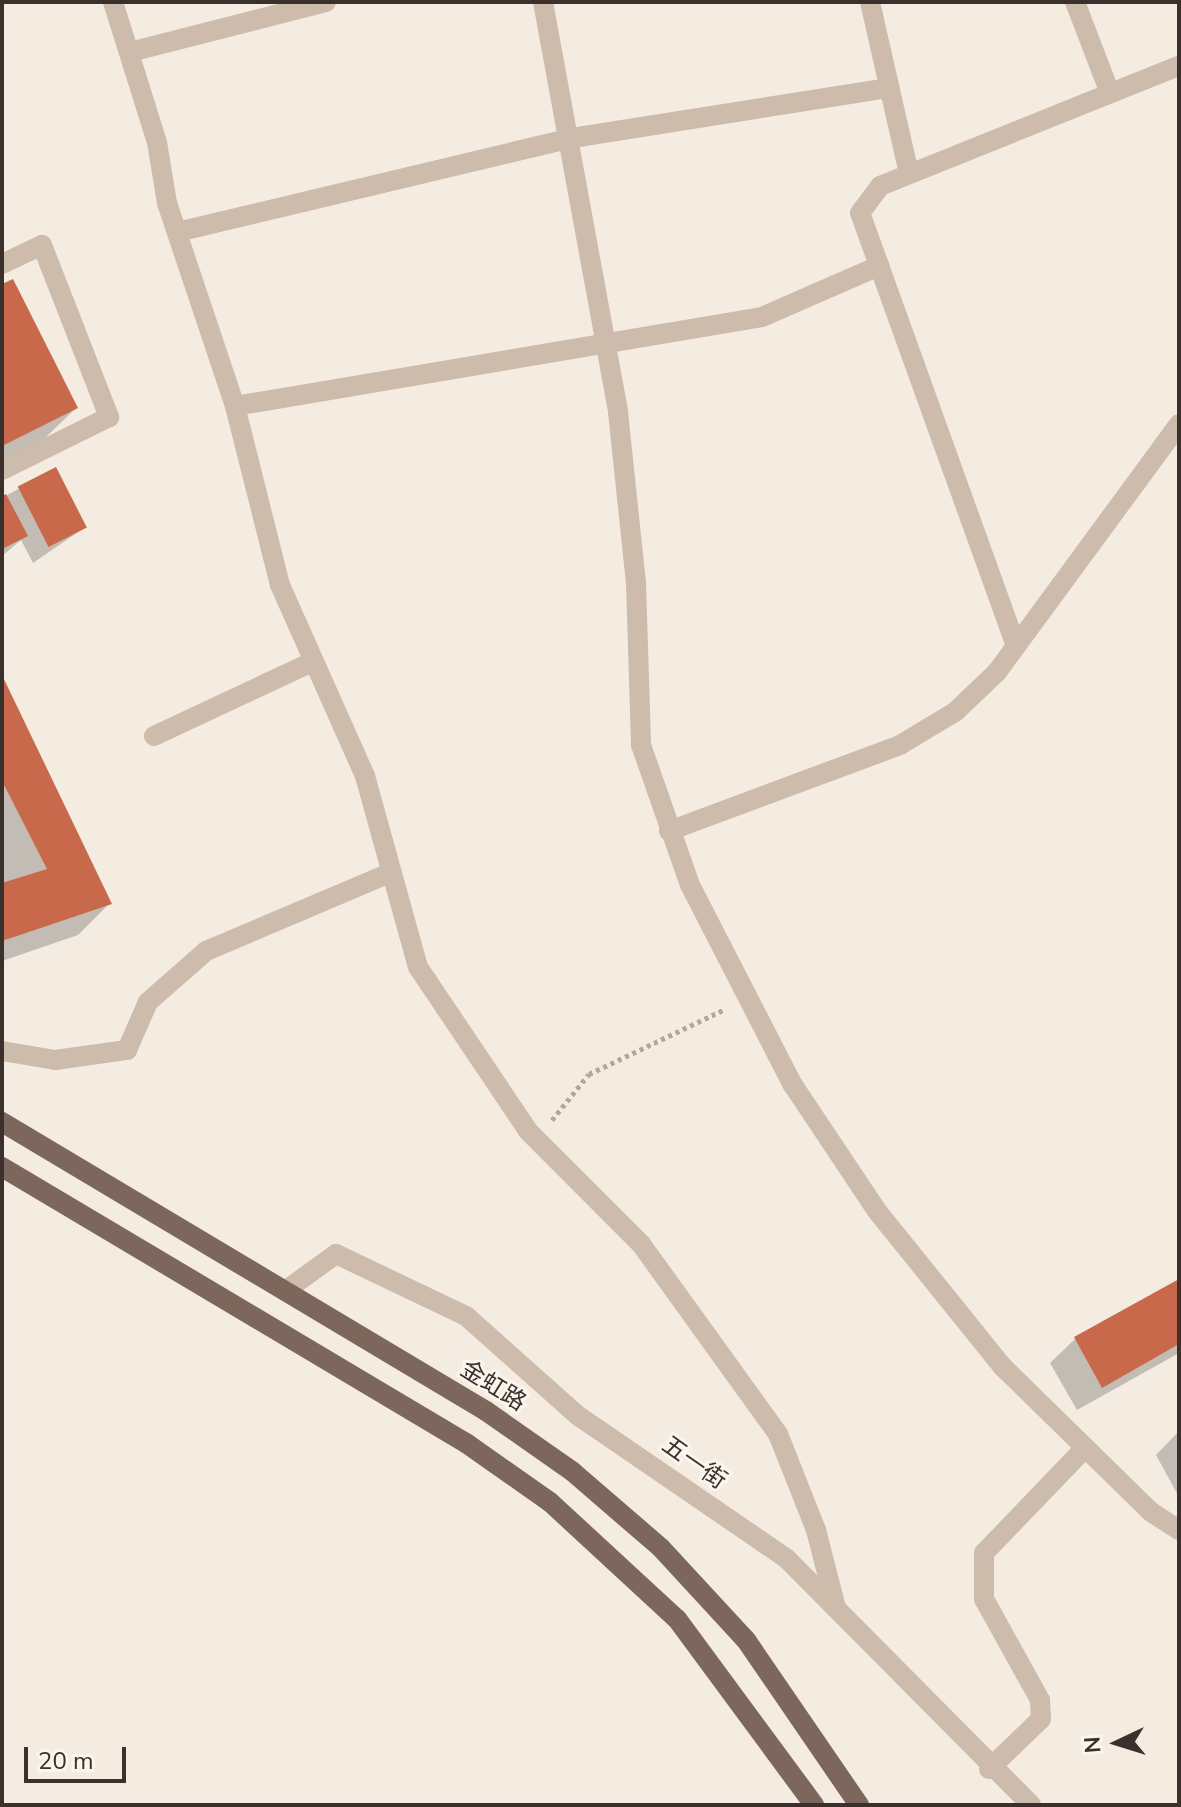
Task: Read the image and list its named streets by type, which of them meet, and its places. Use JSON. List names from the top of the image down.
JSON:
{
  "streets": {
    "main road": ["金虹路"],
    "street": ["五一街"]
  },
  "crossings": [
    ["金虹路", "五一街"]
  ],
  "scale_bar": "20 m",
  "north": "left"
}
